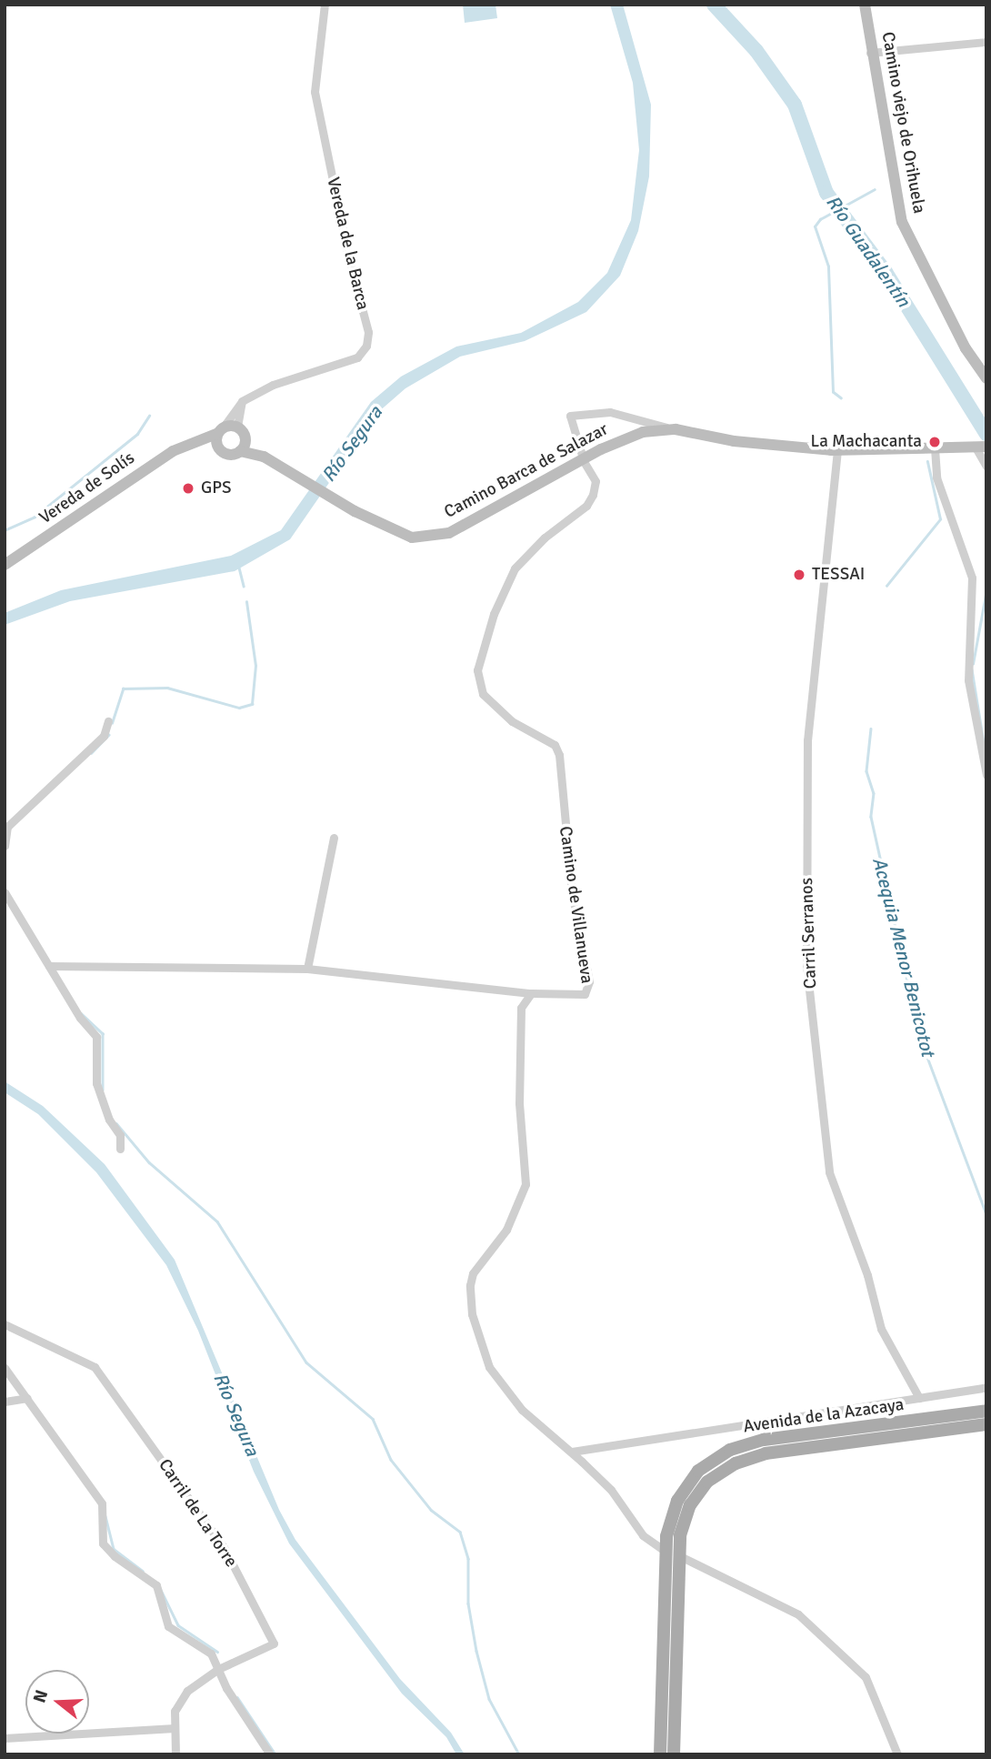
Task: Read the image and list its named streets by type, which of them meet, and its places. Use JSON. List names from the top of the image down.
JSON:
{
  "streets": {
    "main road": ["Avenida de la Azacaya"],
    "street": [
      "Camino viejo de Orihuela",
      "Vereda de la Barca",
      "Camino Barca de Salazar",
      "Vereda de Solís",
      "Camino de Villanueva",
      "Carril Serranos",
      "Carril de La Torre"
    ]
  },
  "crossings": [
    ["Camino Barca de Salazar", "Vereda de Solís"],
    ["Camino Barca de Salazar", "Camino de Villanueva"],
    ["Camino Barca de Salazar", "Carril Serranos"]
  ],
  "water": ["Río Guadalentín", "Río Segura", "Acequia Menor Benicotot"],
  "places": ["La Machacanta", "GPS", "TESSAI"],
  "north": "left"
}
